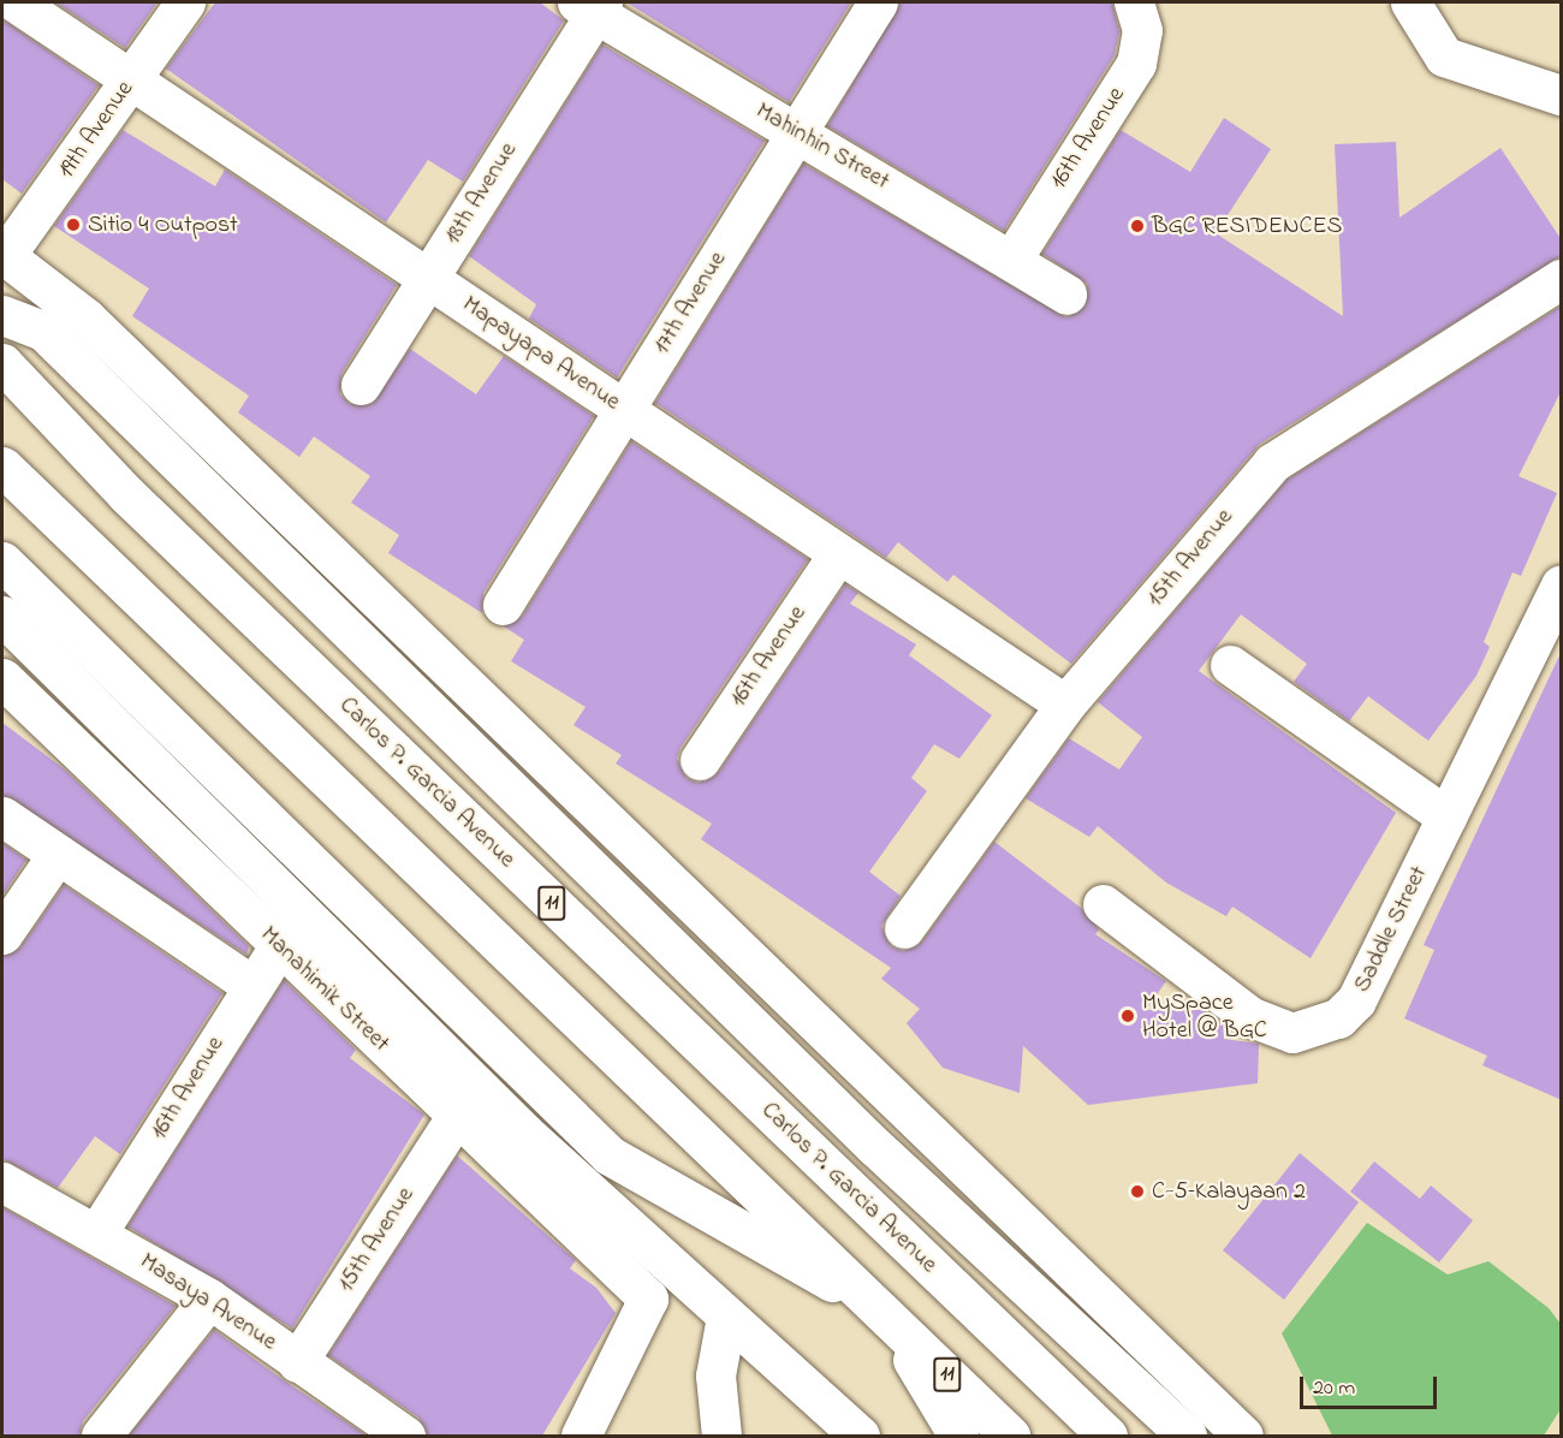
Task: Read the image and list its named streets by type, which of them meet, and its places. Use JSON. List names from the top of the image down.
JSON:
{
  "streets": {
    "main road": [
      "19th Avenue",
      "16th Avenue",
      "Mahinhin Street",
      "18th Avenue",
      "17th Avenue",
      "Mapayapa Avenue",
      "15th Avenue",
      "Carlos P. Garcia Avenue",
      "11",
      "Saddle Street",
      "Manahimik Street",
      "Masaya Avenue"
    ]
  },
  "crossings": [
    ["19th Avenue", "Mapayapa Avenue"],
    ["16th Avenue", "Mahinhin Street"],
    ["16th Avenue", "Mapayapa Avenue"],
    ["16th Avenue", "Manahimik Street"],
    ["16th Avenue", "Masaya Avenue"],
    ["Mahinhin Street", "18th Avenue"],
    ["Mahinhin Street", "17th Avenue"],
    ["18th Avenue", "Mapayapa Avenue"],
    ["17th Avenue", "Mapayapa Avenue"],
    ["Mapayapa Avenue", "15th Avenue"],
    ["15th Avenue", "Manahimik Street"],
    ["15th Avenue", "Masaya Avenue"]
  ],
  "places": [
    "Sitio 4 Outpost",
    "BGC RESIDENCES",
    "MySpace Hotel @ BGC",
    "C-5–Kalayaan 2"
  ],
  "scale_bar": "20 m"
}
